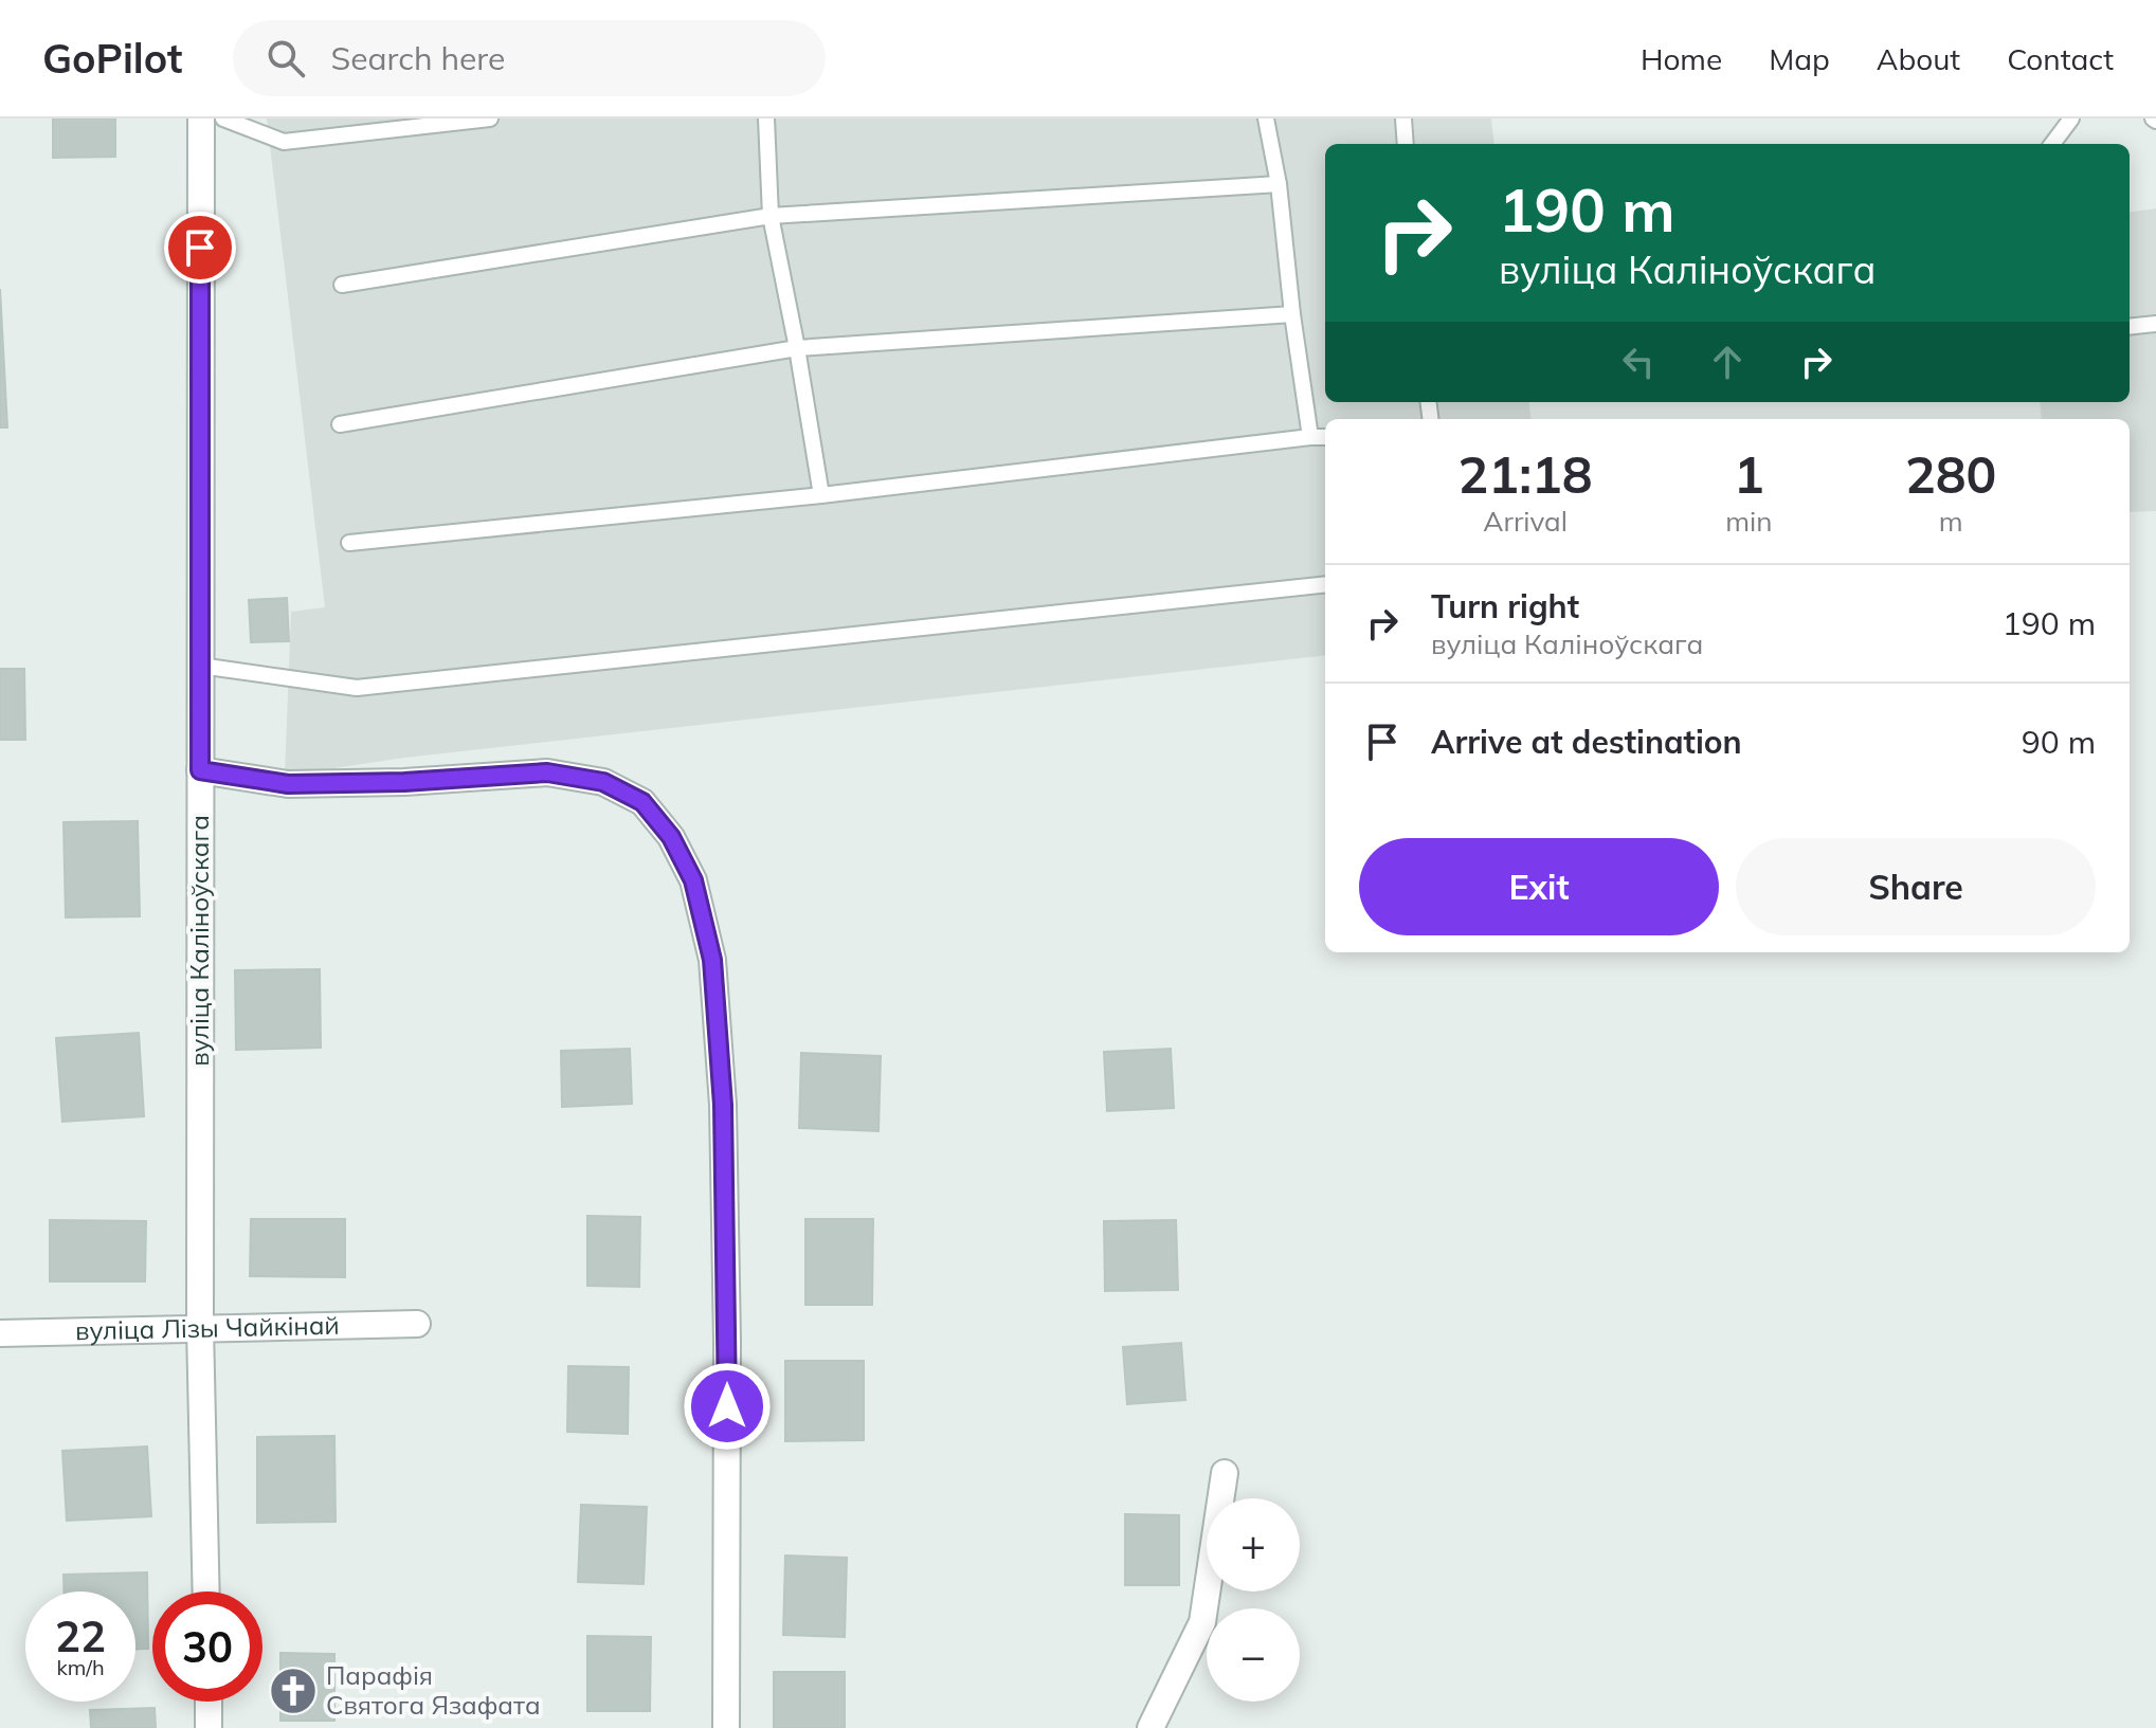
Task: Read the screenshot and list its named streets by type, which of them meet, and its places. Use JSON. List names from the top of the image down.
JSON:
{
  "streets": {
    "street": ["вуліца Каліноўскага", "вуліца Лізы Чайкінай"]
  },
  "crossings": [
    ["вуліца Каліноўскага", "вуліца Лізы Чайкінай"]
  ],
  "places": {
    "church": ["Парафія Святога Язафата"]
  },
  "page": {
    "header": "GoPilot",
    "search": "Search here",
    "nav": [
      "Home",
      "Map",
      "About",
      "Contact"
    ],
    "turn": ["190 m", "вуліца Каліноўскага"],
    "eta": [
      "21:18",
      "Arrival",
      "1",
      "min",
      "280",
      "m"
    ],
    "list": [
      {
        "name": "Turn right",
        "note": "вуліца Каліноўскага",
        "value": "190 m"
      },
      {
        "name": "Arrive at destination",
        "value": "90 m"
      }
    ],
    "buttons": ["Exit", "Share"],
    "map_buttons": ["+", "−"],
    "speed": "22 km/h",
    "limit": "30"
  }
}
